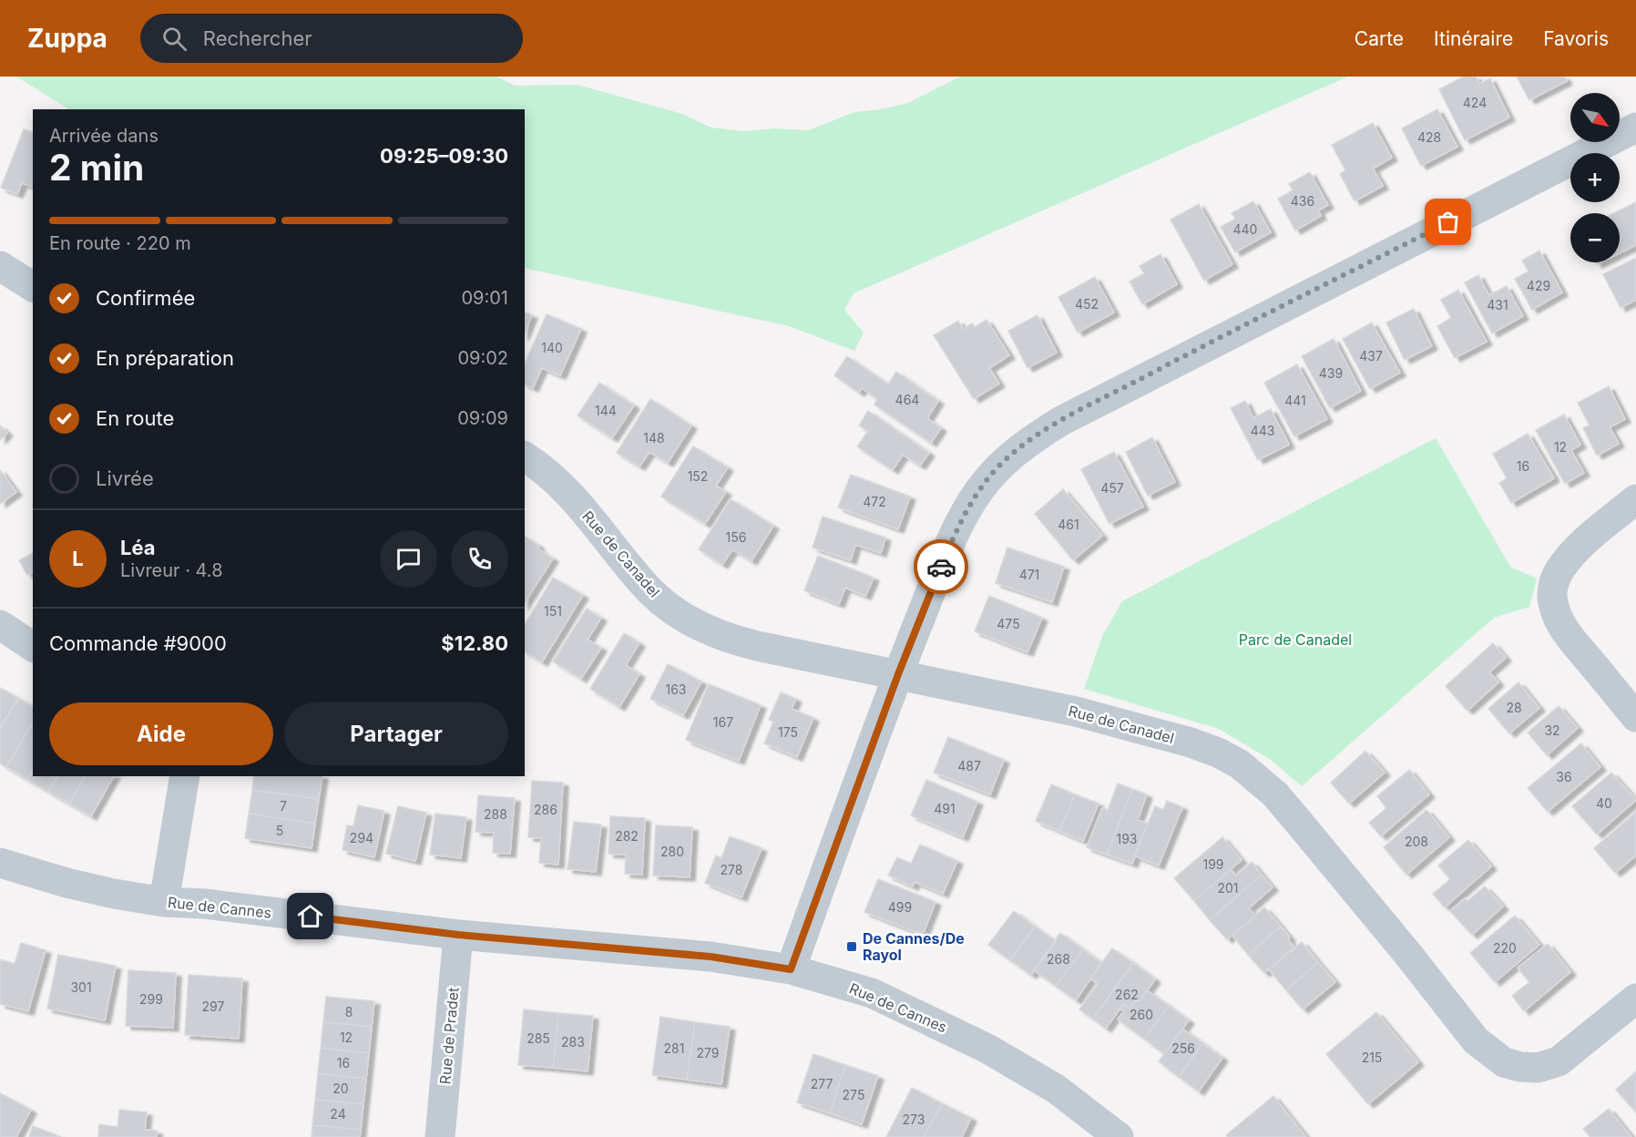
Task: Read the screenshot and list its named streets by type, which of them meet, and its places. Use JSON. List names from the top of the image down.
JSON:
{
  "streets": {
    "street": ["Rue de Canadel", "Rue de Cannes", "Rue de Pradet"]
  },
  "crossings": [
    ["Rue de Cannes", "Rue de Pradet"]
  ],
  "parks": ["Parc de Canadel"],
  "places": {
    "transit": ["De Cannes/De Rayol"]
  },
  "house_numbers": [
    "424",
    "428",
    "436",
    "440",
    "429",
    "452",
    "431",
    "140",
    "437",
    "439",
    "464",
    "441",
    "144",
    "443",
    "148",
    "12",
    "16",
    "152",
    "457",
    "472",
    "461",
    "156",
    "471",
    "151",
    "475",
    "163",
    "28",
    "167",
    "32",
    "175",
    "487",
    "36",
    "40",
    "7",
    "491",
    "286",
    "288",
    "5",
    "282",
    "294",
    "193",
    "208",
    "280",
    "199",
    "278",
    "201",
    "499",
    "220",
    "268",
    "301",
    "262",
    "299",
    "297",
    "8",
    "260",
    "12",
    "285",
    "283",
    "281",
    "256",
    "279",
    "215",
    "16",
    "277",
    "20",
    "275",
    "24",
    "273"
  ],
  "north": "bottom right",
  "page": {
    "header": "Zuppa",
    "search": "Rechercher",
    "nav": ["Carte", "Itinéraire", "Favoris"],
    "map_buttons": ["+", "−"],
    "heading": ["2 min", "Arrivée dans", "09:25–09:30"],
    "panel": [
      "Léa",
      "Livreur · 4.8",
      "Commande #9000",
      "$12.80"
    ],
    "bar": "En route · 220 m",
    "list": [
      ["Confirmée", "09:01"],
      ["En préparation", "09:02"],
      ["En route", "09:09"],
      "Livrée"
    ],
    "round": "L",
    "buttons": ["Aide", "Partager"]
  }
}
